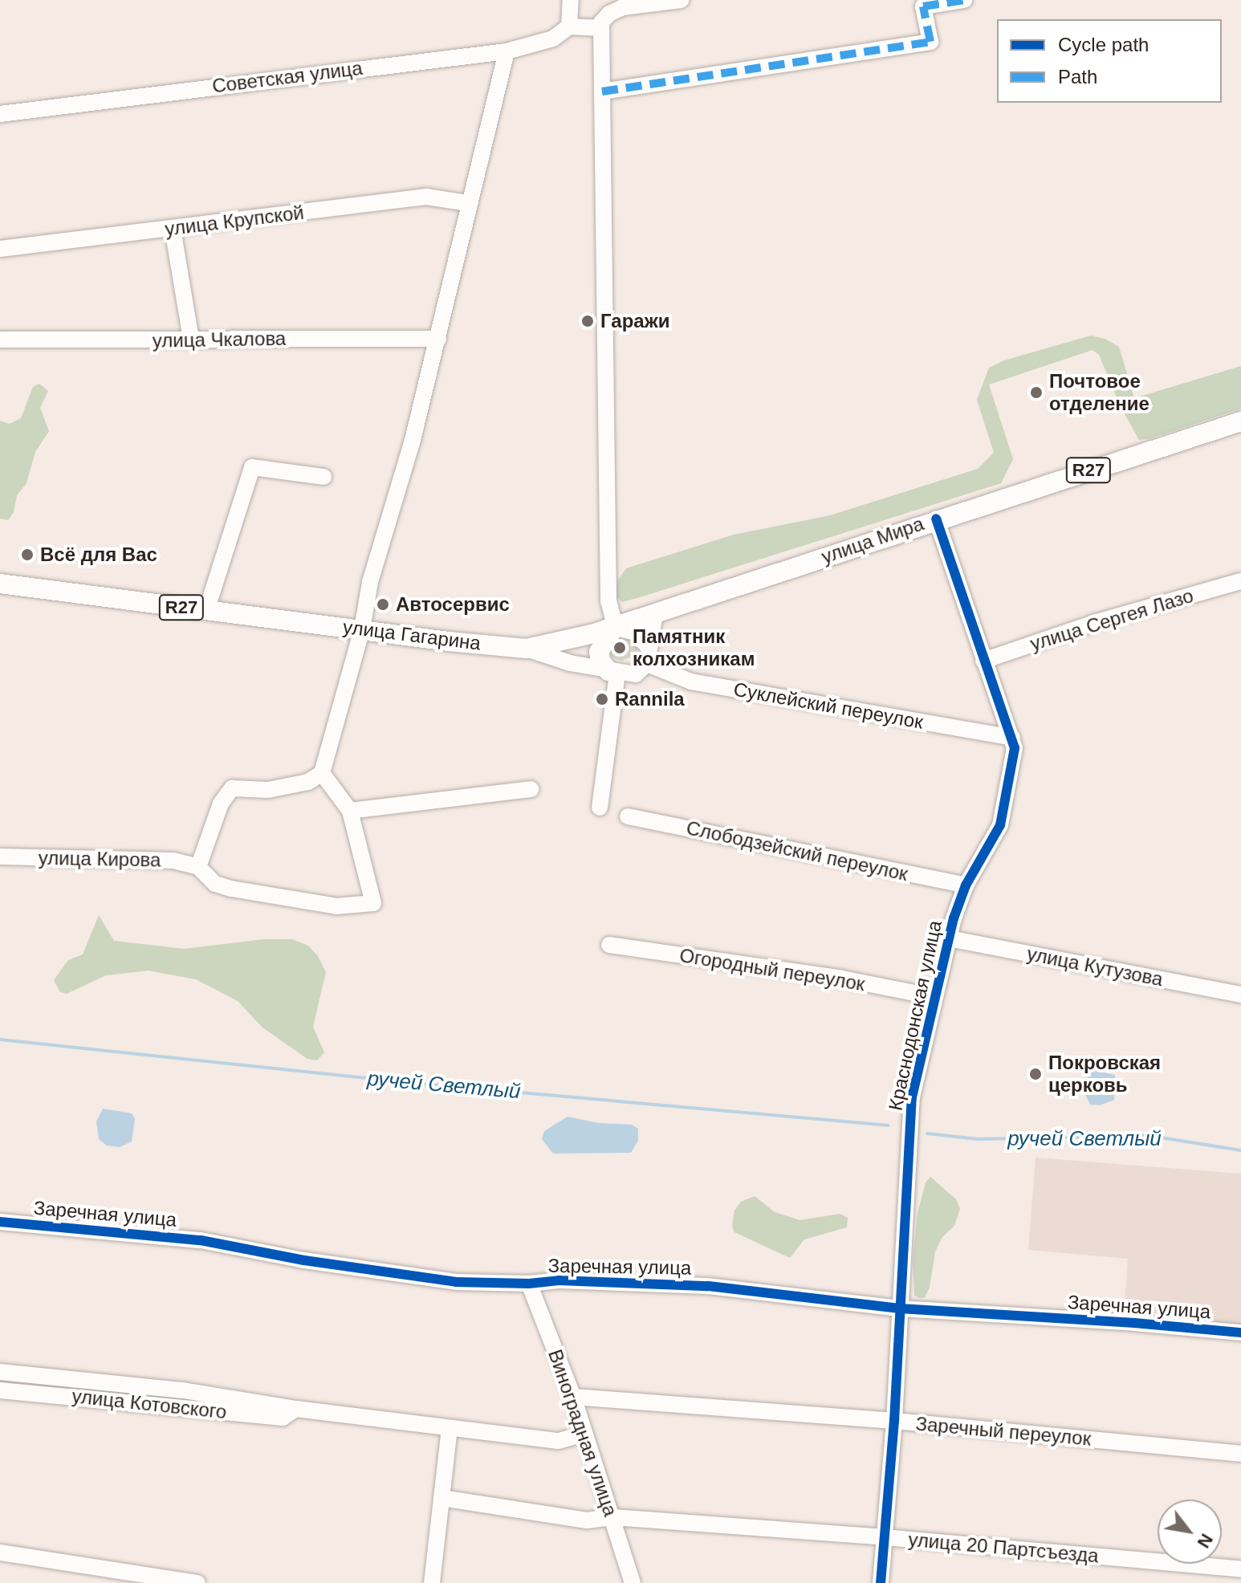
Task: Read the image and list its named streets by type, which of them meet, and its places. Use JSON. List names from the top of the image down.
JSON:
{
  "streets": {
    "main road": ["R27", "улица Мира", "улица Гагарина"],
    "street": [
      "Советская улица",
      "улица Крупской",
      "улица Чкалова",
      "улица Сергея Лазо",
      "Суклейский переулок",
      "Слободзейский переулок",
      "улица Кирова",
      "улица Кутузова",
      "Огородный переулок",
      "Краснодонская улица",
      "Заречная улица",
      "улица Котовского",
      "Заречный переулок",
      "Виноградная улица",
      "улица 20 Партсъезда"
    ]
  },
  "crossings": [
    ["улица Мира", "улица Гагарина"],
    ["улица Мира", "Суклейский переулок"],
    ["улица Мира", "Краснодонская улица"],
    ["улица Сергея Лазо", "Краснодонская улица"],
    ["улица Гагарина", "Суклейский переулок"],
    ["Суклейский переулок", "Краснодонская улица"],
    ["Слободзейский переулок", "Краснодонская улица"],
    ["улица Кутузова", "Краснодонская улица"],
    ["Огородный переулок", "Краснодонская улица"],
    ["Краснодонская улица", "Заречная улица"],
    ["Краснодонская улица", "Заречный переулок"],
    ["Краснодонская улица", "улица 20 Партсъезда"],
    ["Заречная улица", "Виноградная улица"],
    ["улица Котовского", "Виноградная улица"],
    ["Заречный переулок", "Виноградная улица"],
    ["Виноградная улица", "улица 20 Партсъезда"]
  ],
  "water": ["ручей Светлый"],
  "places": [
    "Гаражи",
    "Почтовое отделение",
    "Всё для Вас",
    "Автосервис",
    "Памятник колхозникам",
    "Rannila",
    "Покровская церковь"
  ],
  "legend": ["Cycle path", "Path"],
  "north": "bottom right"
}
